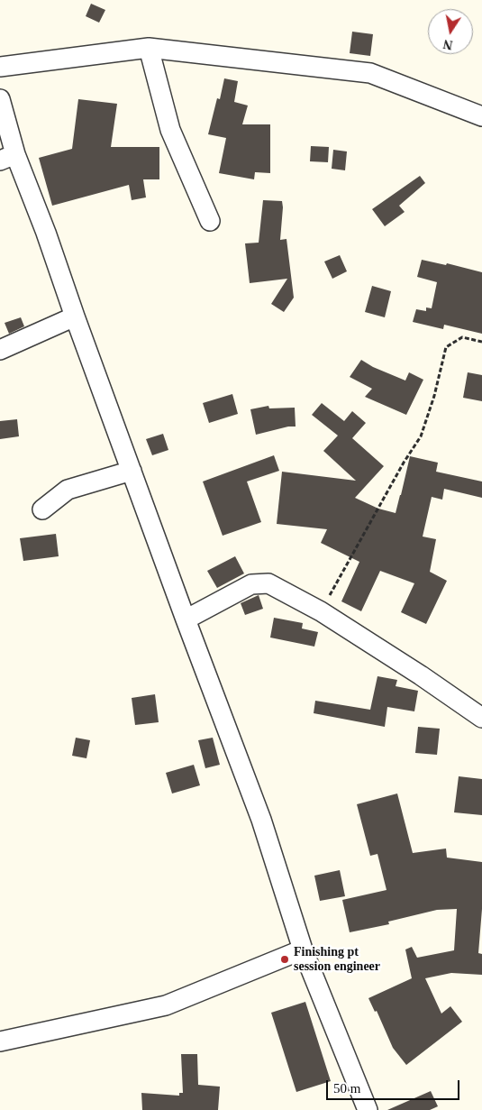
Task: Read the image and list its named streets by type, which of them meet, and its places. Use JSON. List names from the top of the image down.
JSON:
{
  "places": ["Finishing pt session engineer"],
  "scale_bar": "50 m",
  "north": "bottom"
}
